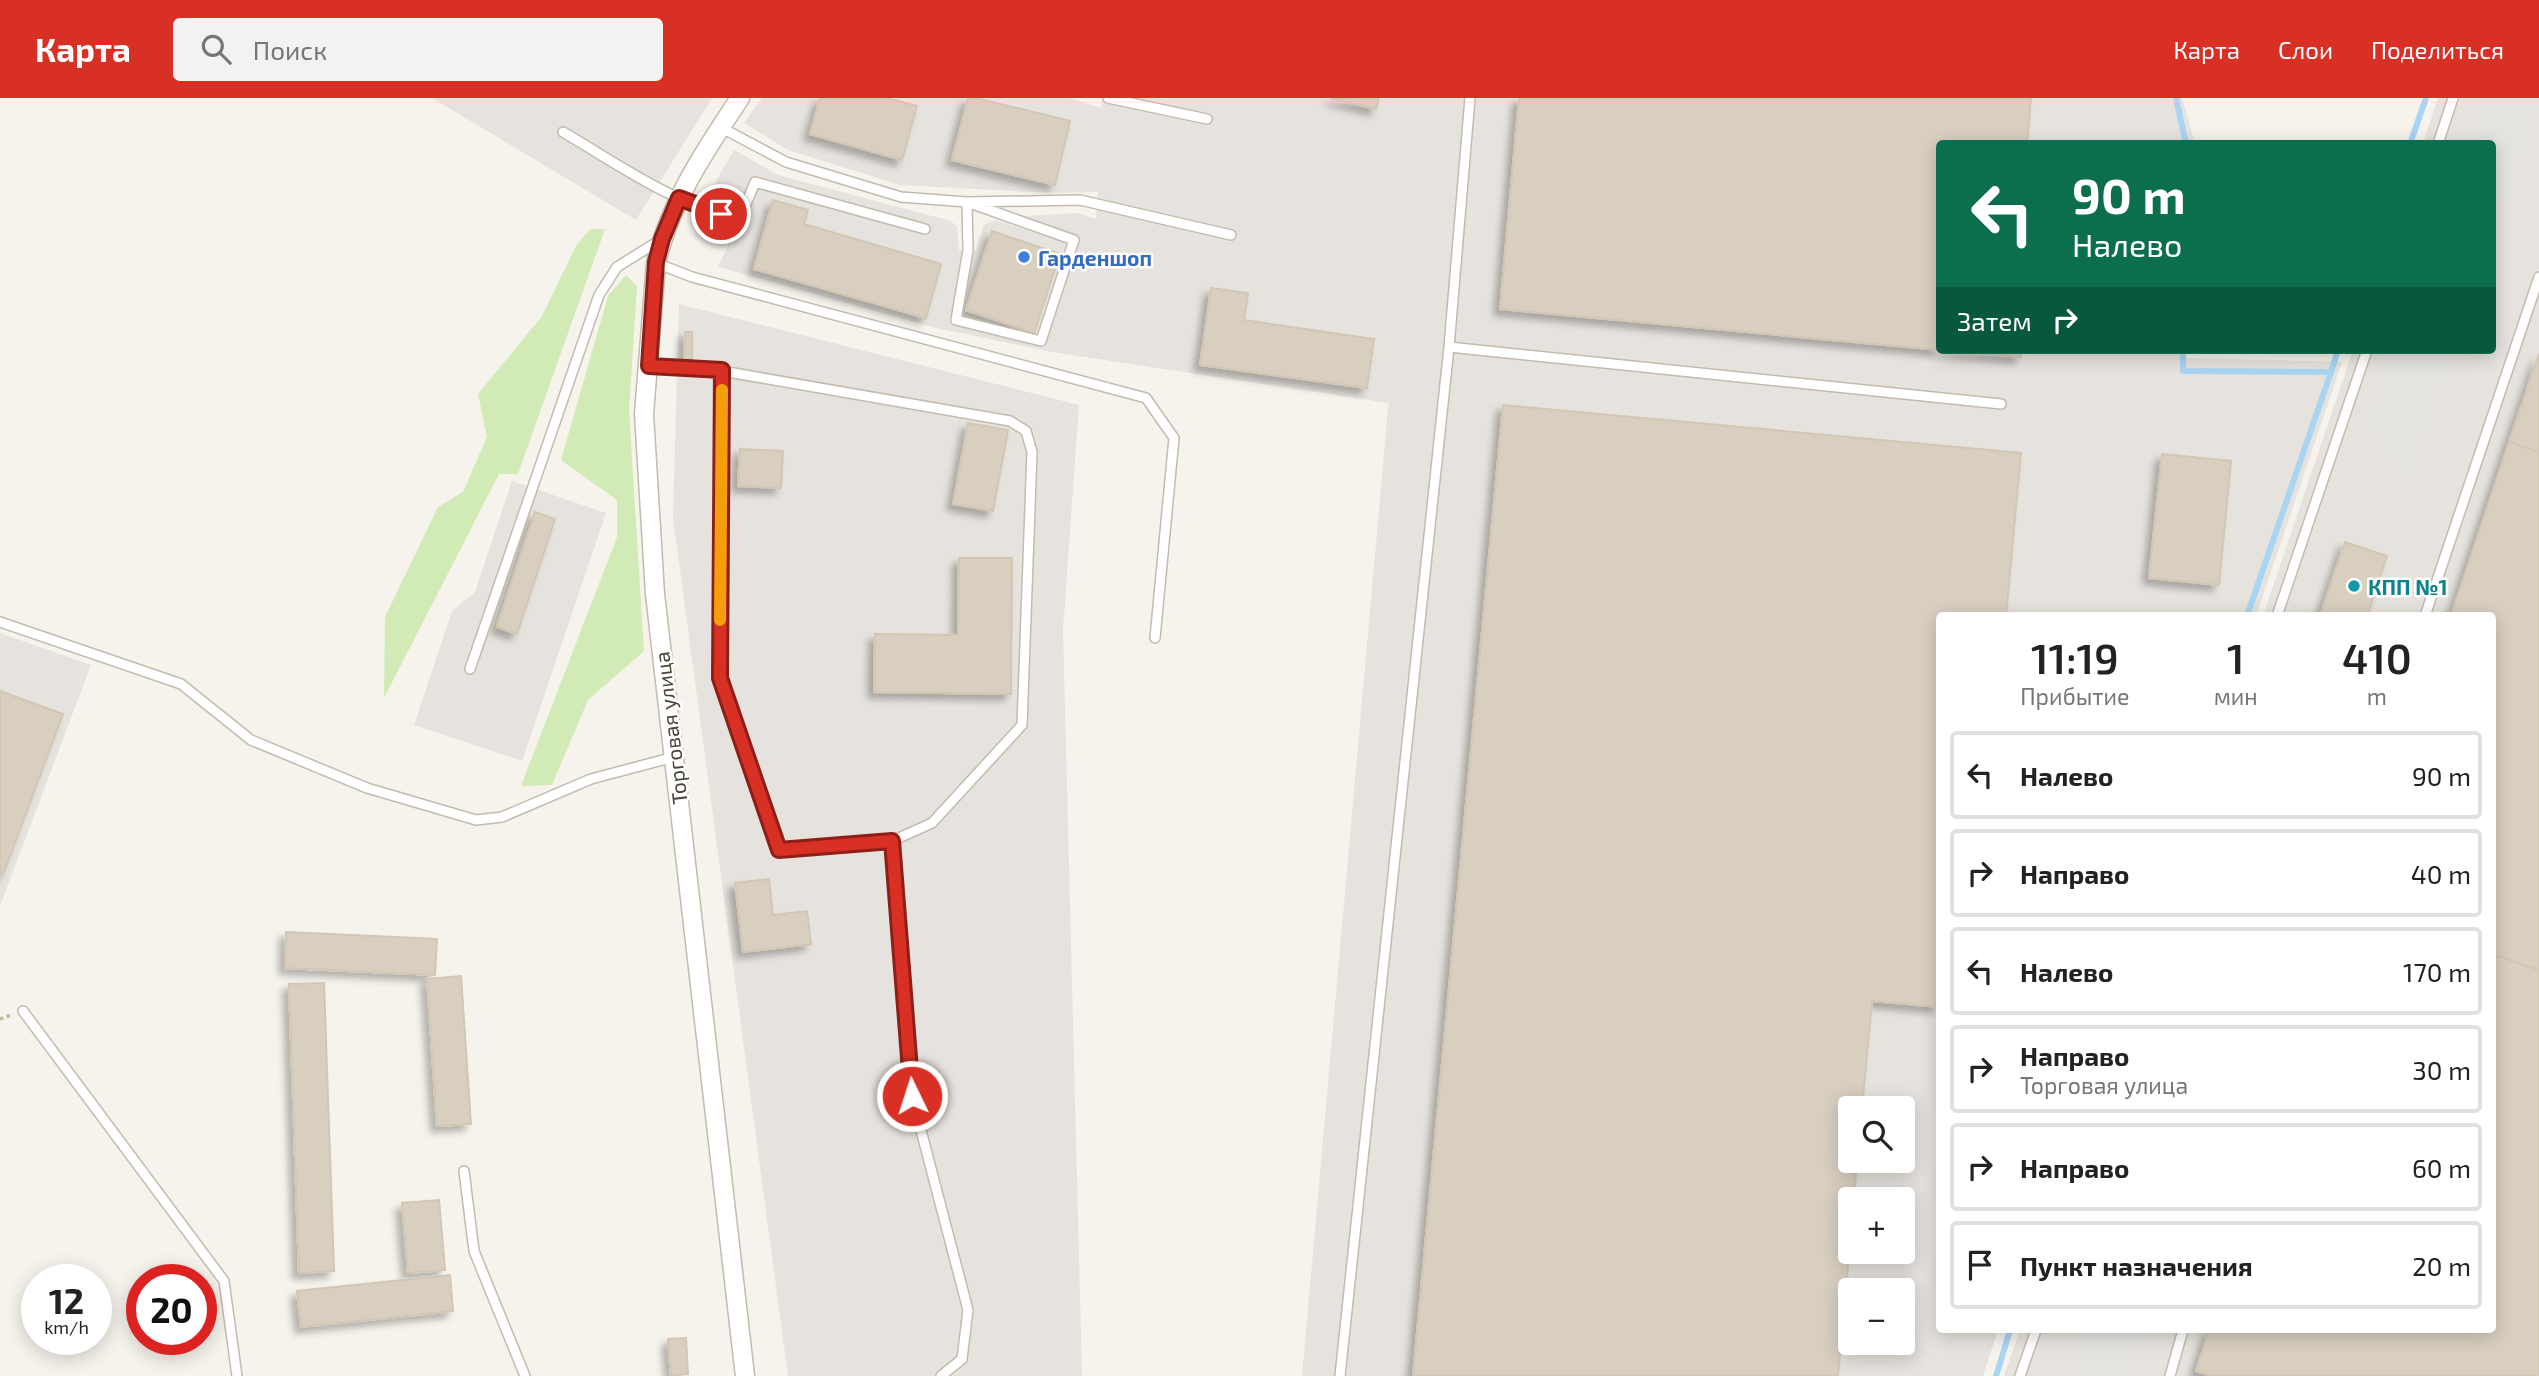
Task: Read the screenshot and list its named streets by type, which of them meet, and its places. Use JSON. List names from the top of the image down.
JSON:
{
  "streets": {
    "street": ["Торговая улица"]
  },
  "places": ["Гарденшоп", "КПП №1"],
  "page": {
    "header": "Карта",
    "search": "Поиск",
    "nav": ["Карта", "Слои", "Поделиться"],
    "turn": ["90 m", "Налево"],
    "then": "Затем",
    "eta": [
      "11:19",
      "Прибытие",
      "1",
      "мин",
      "410",
      "m"
    ],
    "list": [
      {
        "name": "Налево",
        "value": "90 m"
      },
      {
        "name": "Направо",
        "value": "40 m"
      },
      {
        "name": "Налево",
        "value": "170 m"
      },
      {
        "name": "Направо",
        "note": "Торговая улица",
        "value": "30 m"
      },
      {
        "name": "Направо",
        "value": "60 m"
      },
      {
        "name": "Пункт назначения",
        "value": "20 m"
      }
    ],
    "map_buttons": ["+", "−"],
    "speed": "12 km/h",
    "limit": "20"
  }
}
